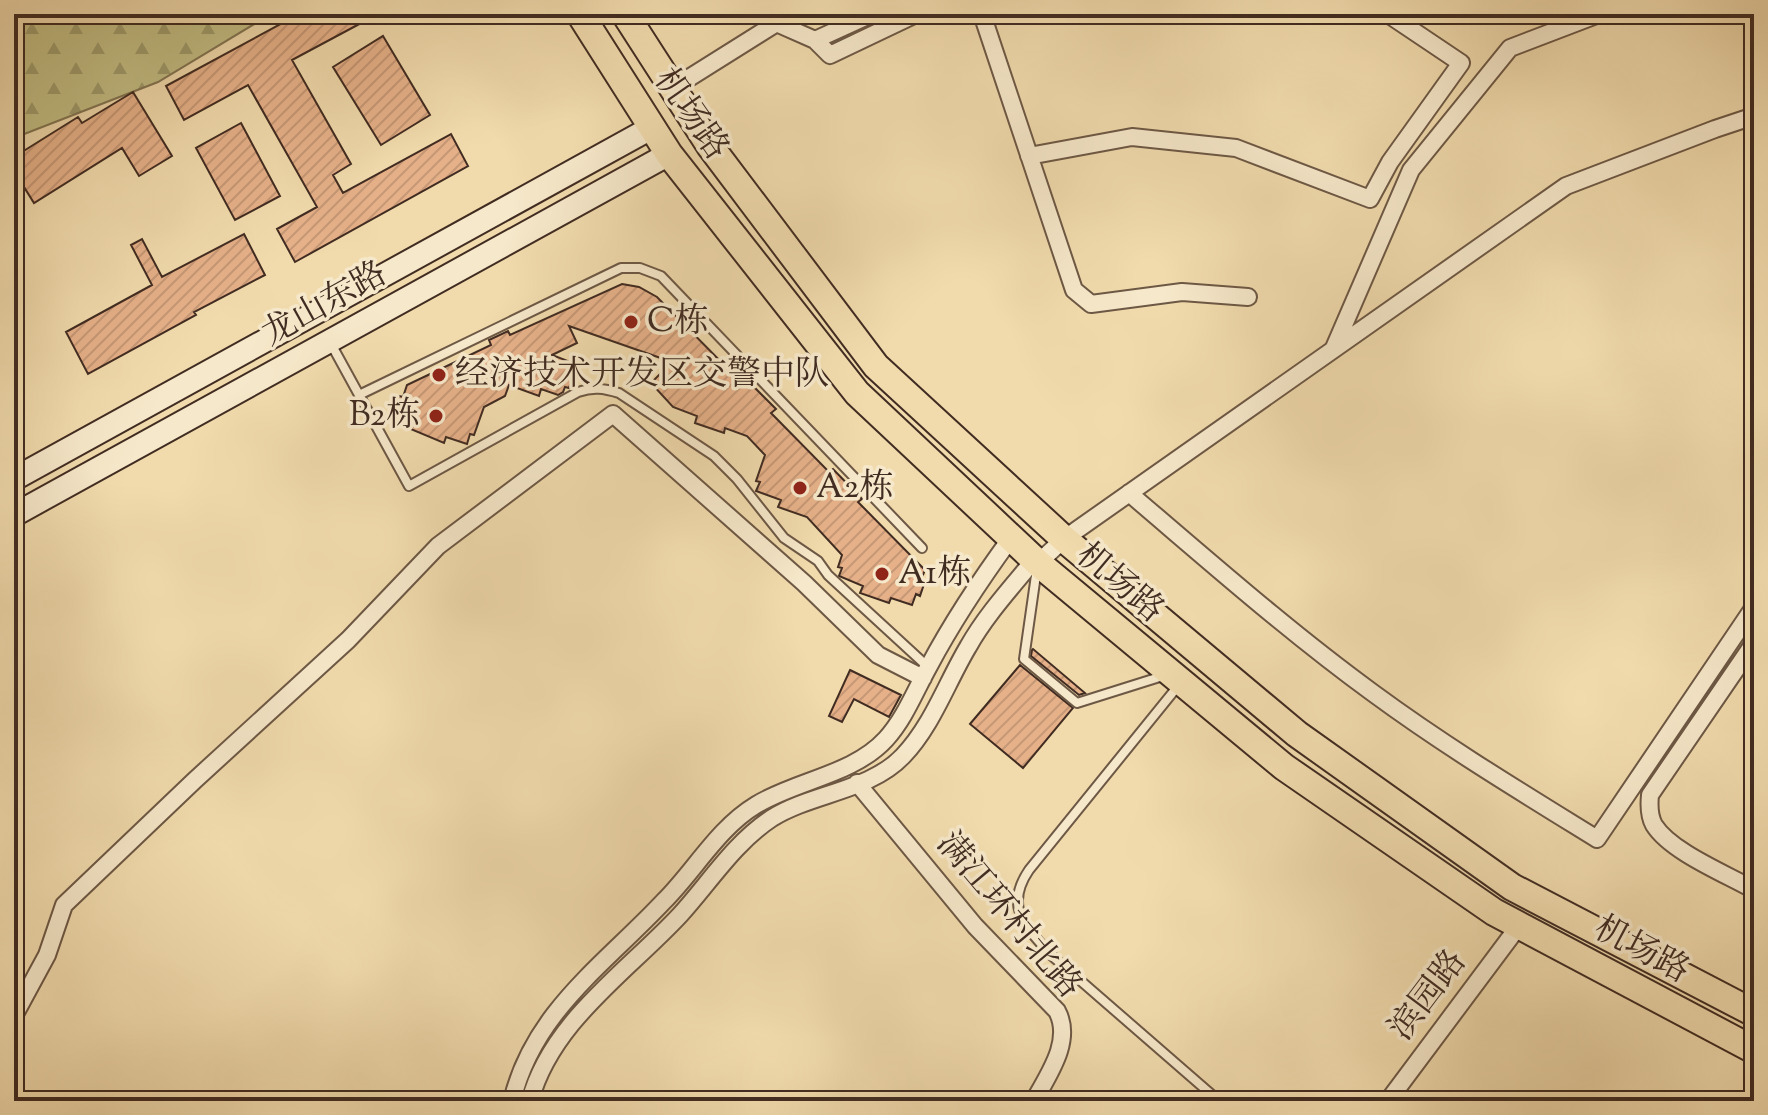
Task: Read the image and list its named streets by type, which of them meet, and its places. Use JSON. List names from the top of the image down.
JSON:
{
  "streets": {
    "main road": ["机场路", "龙山东路"],
    "street": ["满江环村北路", "滨园路"]
  },
  "crossings": [
    ["机场路", "龙山东路"],
    ["机场路", "滨园路"]
  ],
  "places": [
    "C栋",
    "经济技术开发区交警中队",
    "B2栋",
    "A2栋",
    "A1栋"
  ]
}
